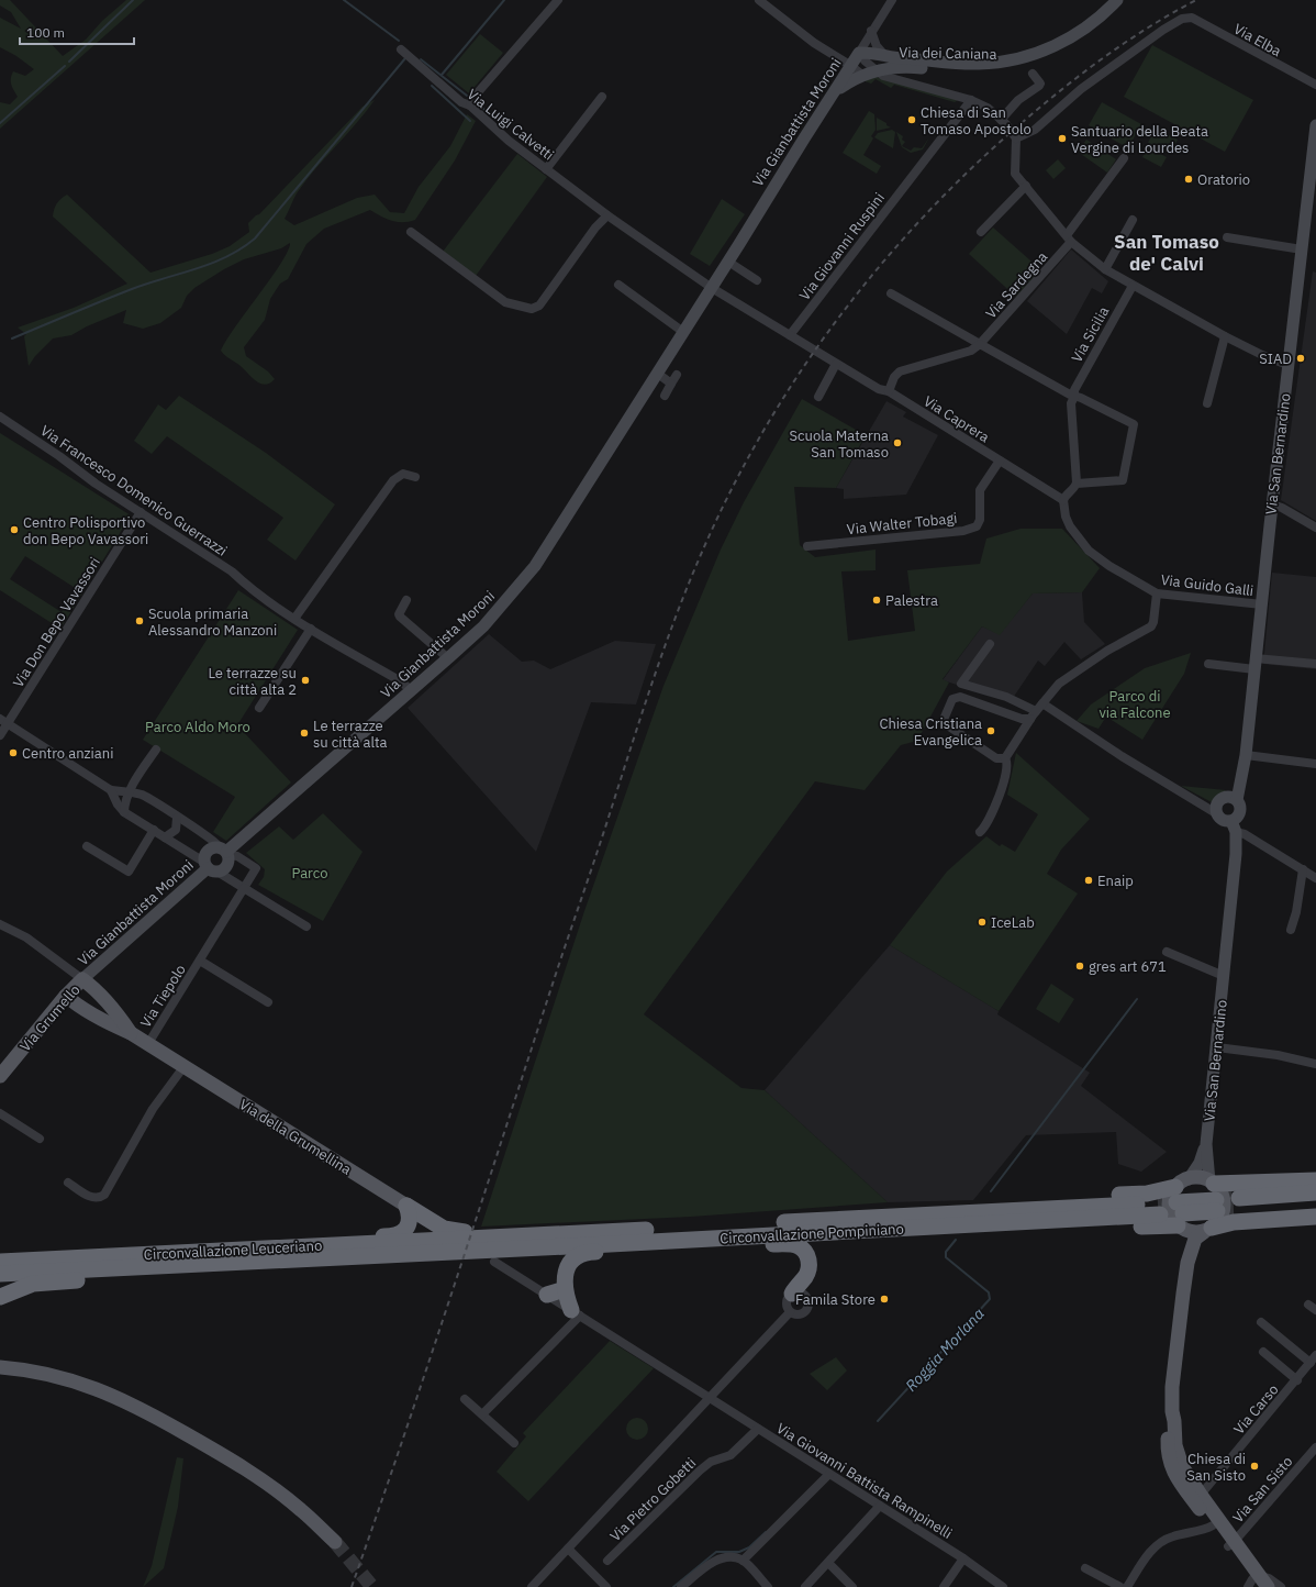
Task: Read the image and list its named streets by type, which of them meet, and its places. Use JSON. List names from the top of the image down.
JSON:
{
  "streets": {
    "highway": ["Circonvallazione Pompiniano", "Circonvallazione Leuceriano"],
    "main road": [
      "Via dei Caniana",
      "Via Gianbattista Moroni",
      "Via San Bernardino",
      "Via Grumello",
      "Via della Grumellina"
    ],
    "street": [
      "Via Elba",
      "Via Luigi Calvetti",
      "Via Giovanni Ruspini",
      "Via Sardegna",
      "Via Sicilia",
      "Via Caprera",
      "Via Francesco Domenico Guerrazzi",
      "Via Walter Tobagi",
      "Via Guido Galli",
      "Via Don Bepo Vavassori",
      "Via Tiepolo",
      "Via Carso",
      "Via Giovanni Battista Rampinelli",
      "Via San Sisto",
      "Via Pietro Gobetti"
    ]
  },
  "crossings": [
    ["Via dei Caniana", "Via Gianbattista Moroni"],
    ["Via Gianbattista Moroni", "Via Luigi Calvetti"],
    ["Via Gianbattista Moroni", "Via Francesco Domenico Guerrazzi"],
    ["Via Gianbattista Moroni", "Via Tiepolo"],
    ["Via Gianbattista Moroni", "Via Grumello"],
    ["Via Gianbattista Moroni", "Via della Grumellina"],
    ["Via Giovanni Ruspini", "Via Caprera"],
    ["Via Sardegna", "Via Caprera"],
    ["Via Caprera", "Via Walter Tobagi"],
    ["Via Caprera", "Via Guido Galli"],
    ["Via San Bernardino", "Via Guido Galli"],
    ["Via San Bernardino", "Circonvallazione Pompiniano"],
    ["Via Francesco Domenico Guerrazzi", "Via Don Bepo Vavassori"],
    ["Via Tiepolo", "Via della Grumellina"],
    ["Via Grumello", "Via della Grumellina"],
    ["Circonvallazione Pompiniano", "Circonvallazione Leuceriano"],
    ["Via Giovanni Battista Rampinelli", "Via Pietro Gobetti"]
  ],
  "districts": ["San Tomaso de' Calvi"],
  "water": ["Roggia Morlana"],
  "parks": ["Parco di via Falcone", "Parco Aldo Moro", "Parco"],
  "places": [
    "Chiesa di San Tomaso Apostolo",
    "Santuario della Beata Vergine di Lourdes",
    "Oratorio",
    "SIAD",
    "Scuola Materna San Tomaso",
    "Centro Polisportivo don Bepo Vavassori",
    "Palestra",
    "Scuola primaria Alessandro Manzoni",
    "Le terrazze su città alta 2",
    "Chiesa Cristiana Evangelica",
    "Le terrazze su città alta",
    "Centro anziani",
    "Enaip",
    "IceLab",
    "gres art 671",
    "Famila Store",
    "Chiesa di San Sisto"
  ],
  "scale_bar": "100 m"
}
